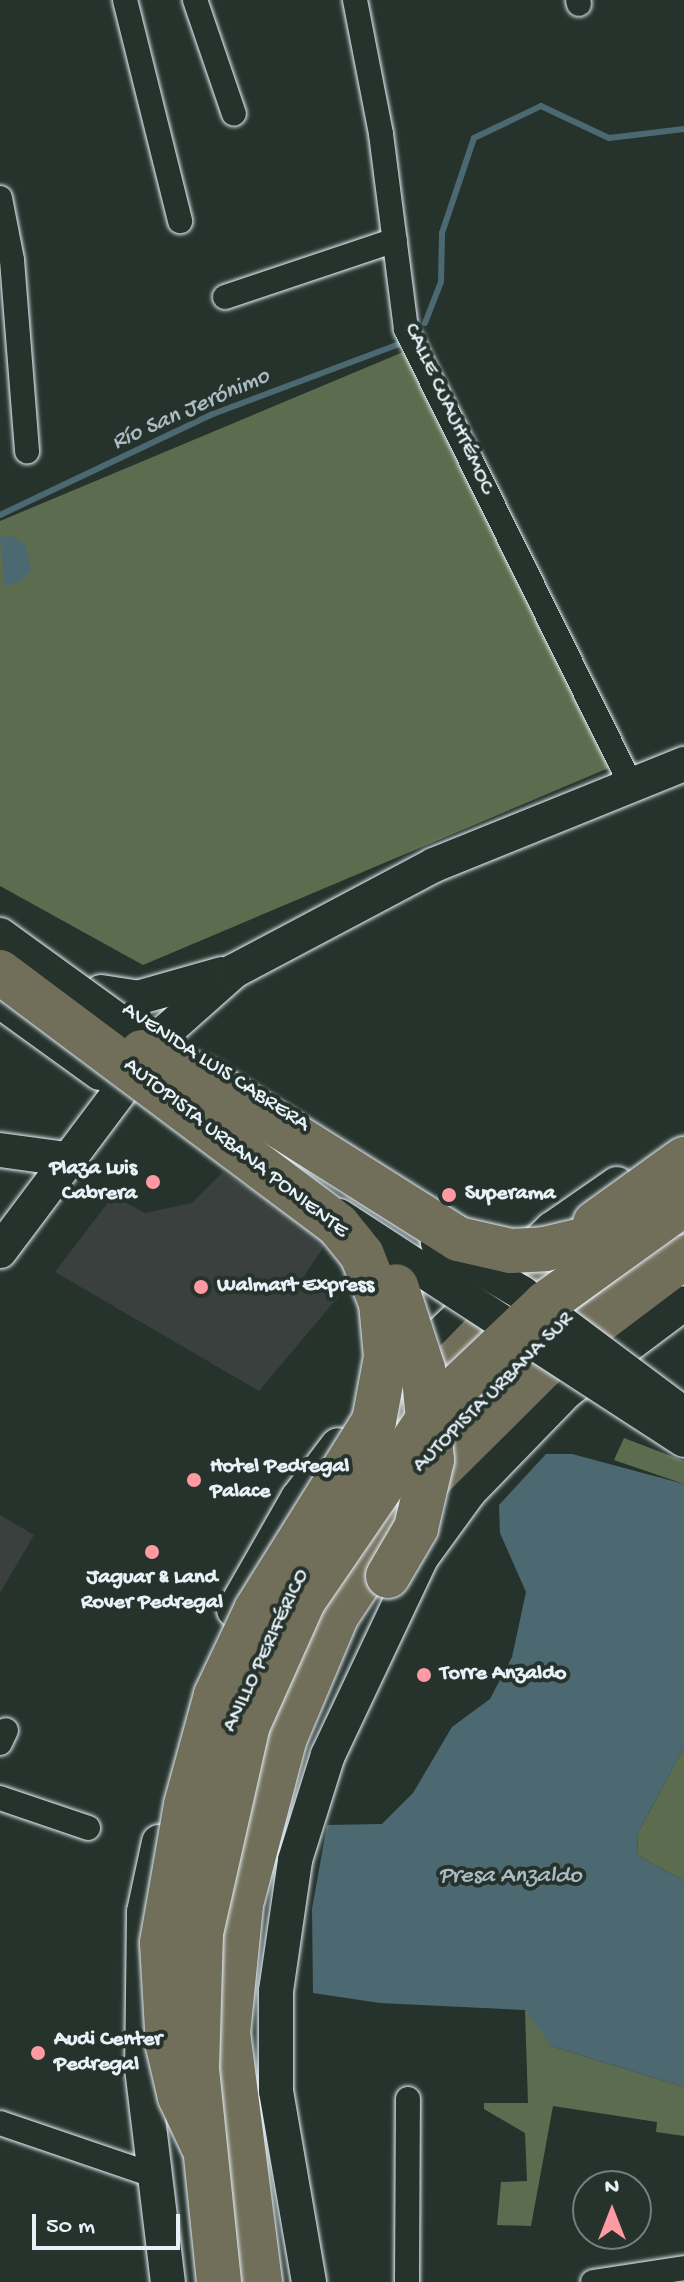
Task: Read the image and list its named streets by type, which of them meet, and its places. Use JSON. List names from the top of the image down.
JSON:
{
  "streets": {
    "highway": ["AUTOPISTA URBANA PONIENTE", "AUTOPISTA URBANA SUR", "ANILLO PERIFÉRICO"],
    "main road": ["AVENIDA LUIS CABRERA"],
    "street": ["CALLE CUAUHTÉMOC"]
  },
  "crossings": [
    ["AVENIDA LUIS CABRERA", "AUTOPISTA URBANA PONIENTE"],
    ["AUTOPISTA URBANA PONIENTE", "AUTOPISTA URBANA SUR"],
    ["AUTOPISTA URBANA SUR", "ANILLO PERIFÉRICO"]
  ],
  "water": ["Río San Jerónimo", "Presa Anzaldo"],
  "places": [
    "Plaza Luis Cabrera",
    "Superama",
    "Walmart Express",
    "Hotel Pedregal Palace",
    "Jaguar & Land Rover Pedregal",
    "Torre Anzaldo",
    "Audi Center Pedregal"
  ],
  "scale_bar": "50 m",
  "north": "top"
}
